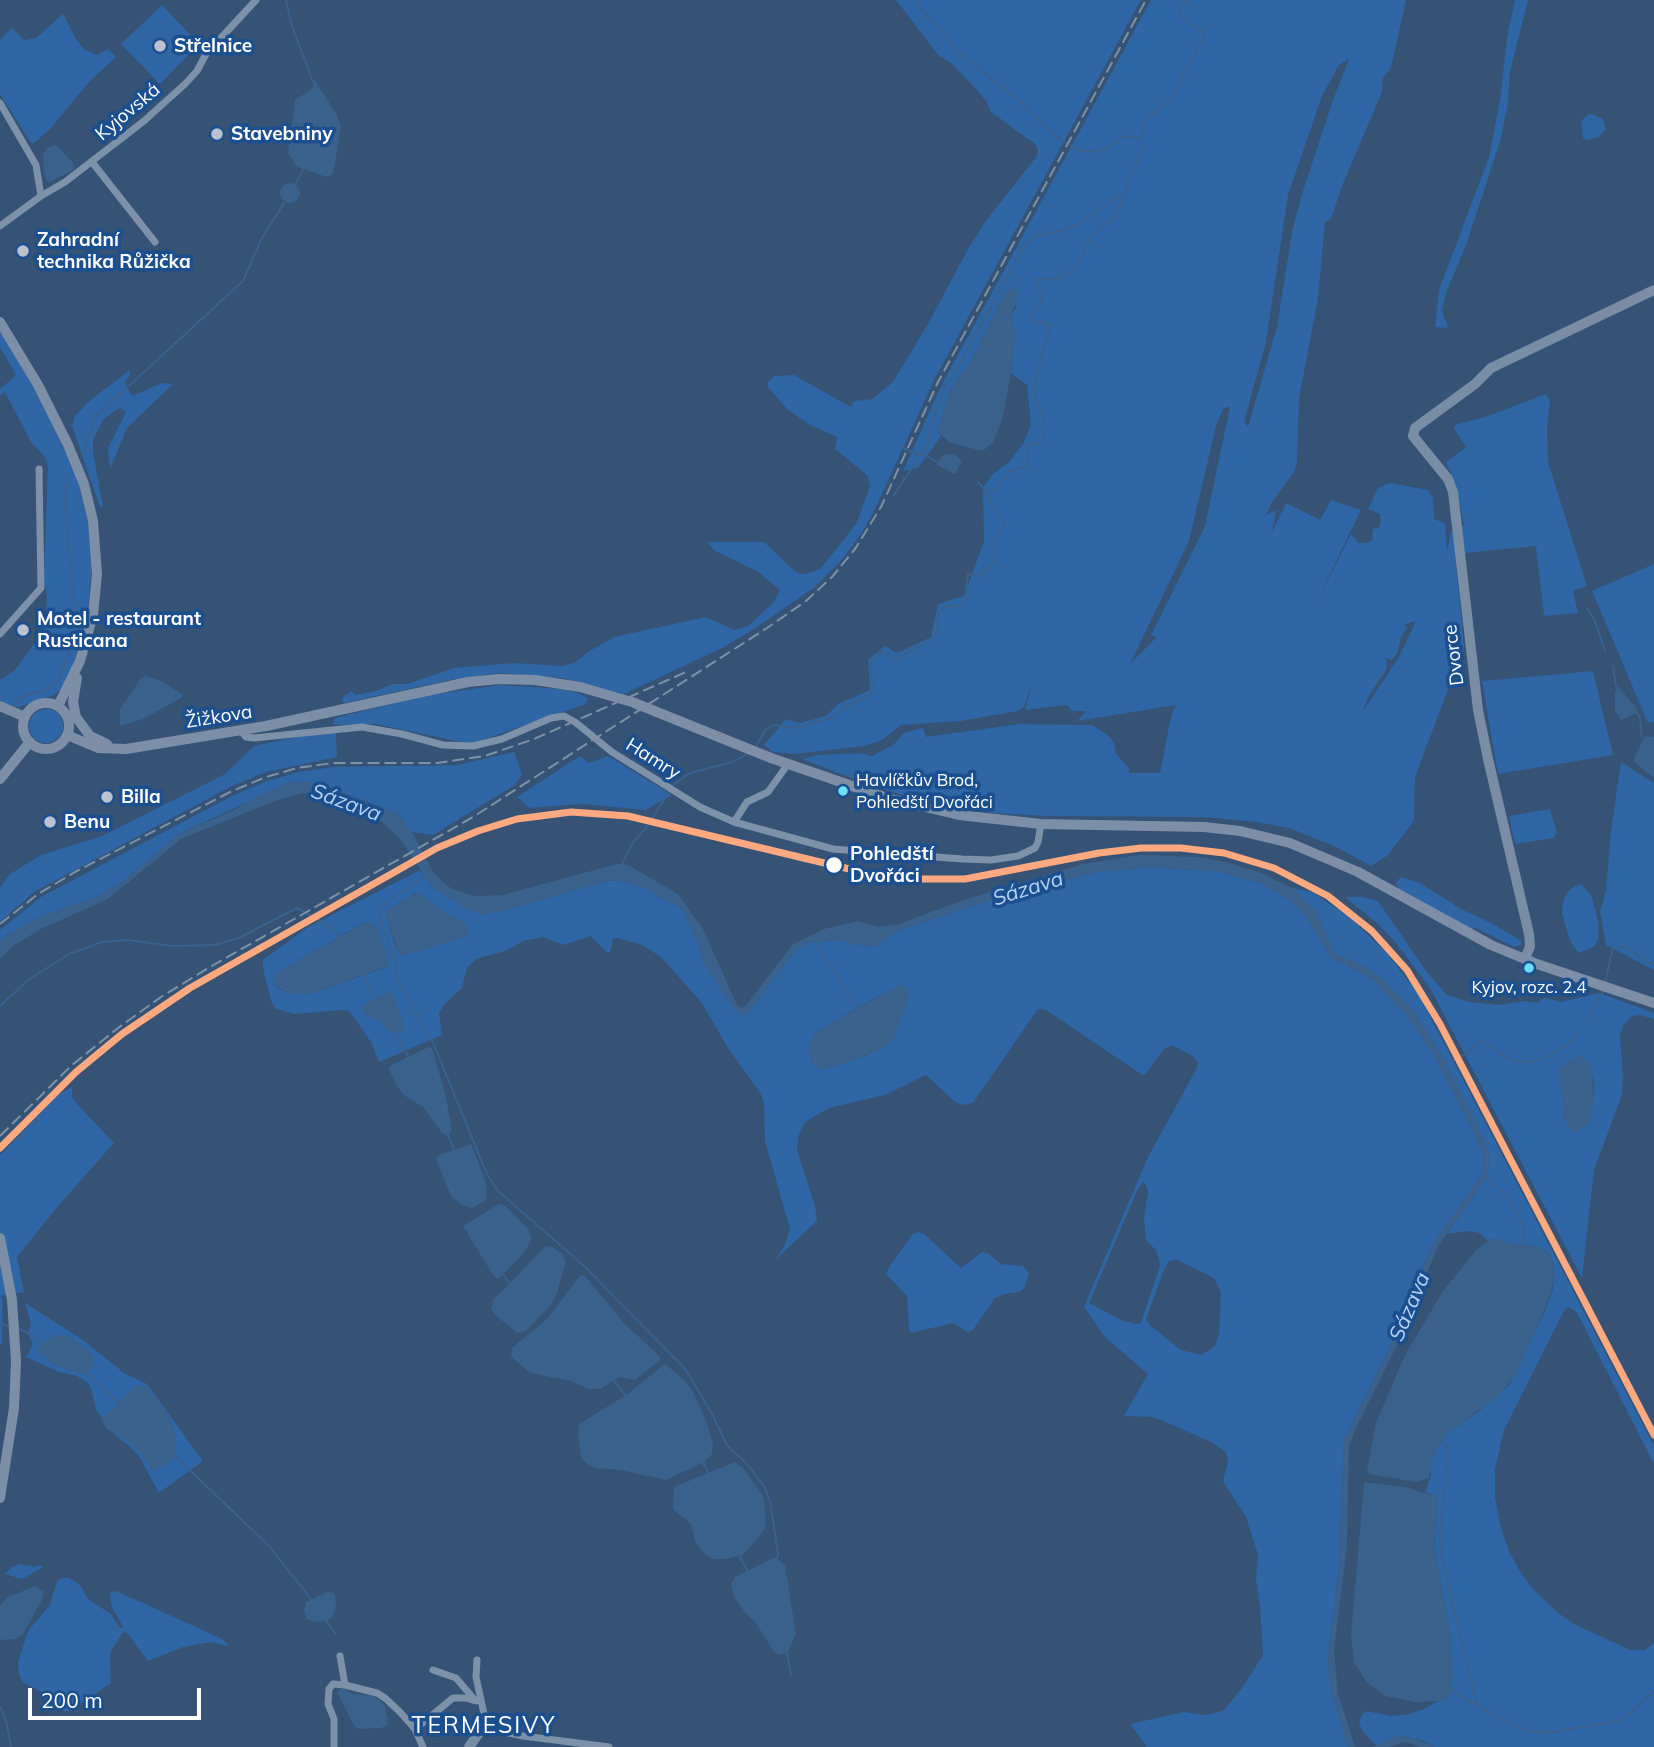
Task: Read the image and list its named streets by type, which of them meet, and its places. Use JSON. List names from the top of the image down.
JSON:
{
  "streets": {
    "main road": ["Žižkova"],
    "street": ["Kyjovská", "Dvorce", "Hamry"]
  },
  "crossings": [
    ["Dvorce", "Žižkova"],
    ["Žižkova", "Hamry"]
  ],
  "districts": ["TERMESIVY"],
  "water": ["Sázava"],
  "places": [
    "Střelnice",
    "Stavebniny",
    "Zahradní technika Růžička",
    "Motel - restaurant Rusticana",
    "Havlíčkův Brod, Pohledští Dvořáci",
    "Billa",
    "Benu",
    "Pohledští Dvořáci",
    "Kyjov, rozc. 2.4"
  ],
  "scale_bar": "200 m"
}
